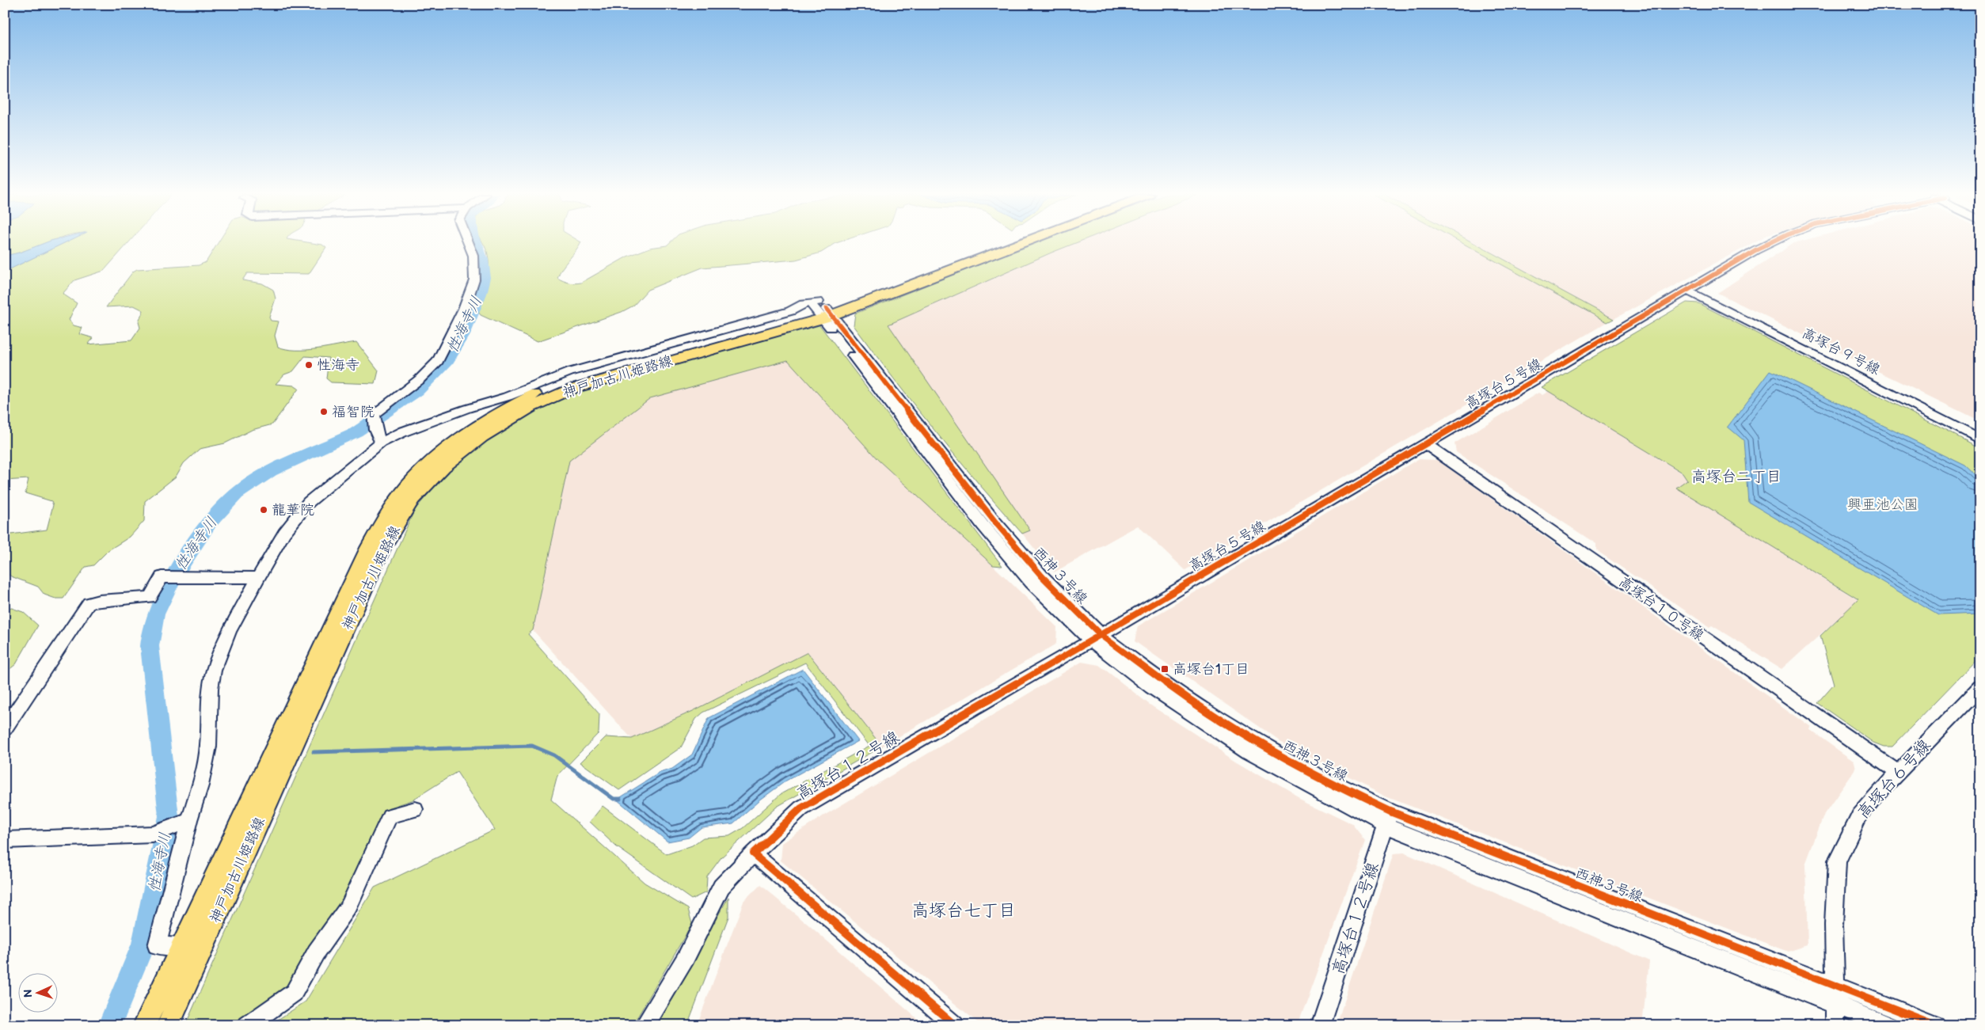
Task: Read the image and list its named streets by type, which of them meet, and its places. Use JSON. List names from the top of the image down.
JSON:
{
  "streets": {
    "main road": ["神戸加古川姫路線"],
    "street": [
      "高塚台９号線",
      "高塚台５号線",
      "西神３号線",
      "高塚台１０号線",
      "高塚台１２号線",
      "高塚台６号線"
    ]
  },
  "crossings": [
    ["高塚台９号線", "高塚台５号線"],
    ["神戸加古川姫路線", "西神３号線"],
    ["高塚台５号線", "西神３号線"],
    ["高塚台５号線", "高塚台１０号線"],
    ["高塚台５号線", "高塚台１２号線"],
    ["西神３号線", "高塚台１２号線"],
    ["西神３号線", "高塚台６号線"],
    ["高塚台１０号線", "高塚台６号線"]
  ],
  "districts": ["高塚台二丁目", "高塚台七丁目"],
  "water": ["性海寺川"],
  "parks": ["興亜池公園"],
  "places": {
    "other": ["性海寺", "福智院", "龍華院"],
    "transit": ["高塚台1丁目"]
  },
  "north": "left"
}
